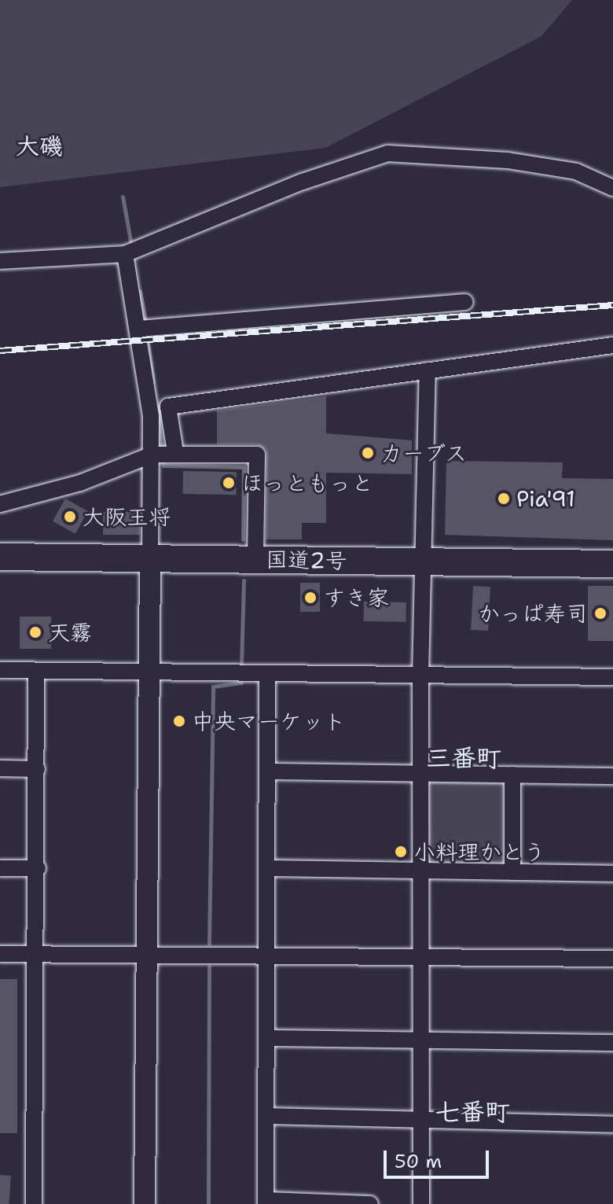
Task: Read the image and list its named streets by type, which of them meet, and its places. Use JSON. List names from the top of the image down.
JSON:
{
  "streets": {
    "highway": ["国道2号"]
  },
  "districts": ["大磯", "三番町", "七番町"],
  "places": [
    "カーブス",
    "ほっともっと",
    "Pia'91",
    "大阪王将",
    "すき家",
    "かっぱ寿司",
    "天霧",
    "中央マーケット",
    "小料理かとう"
  ],
  "scale_bar": "50 m"
}
